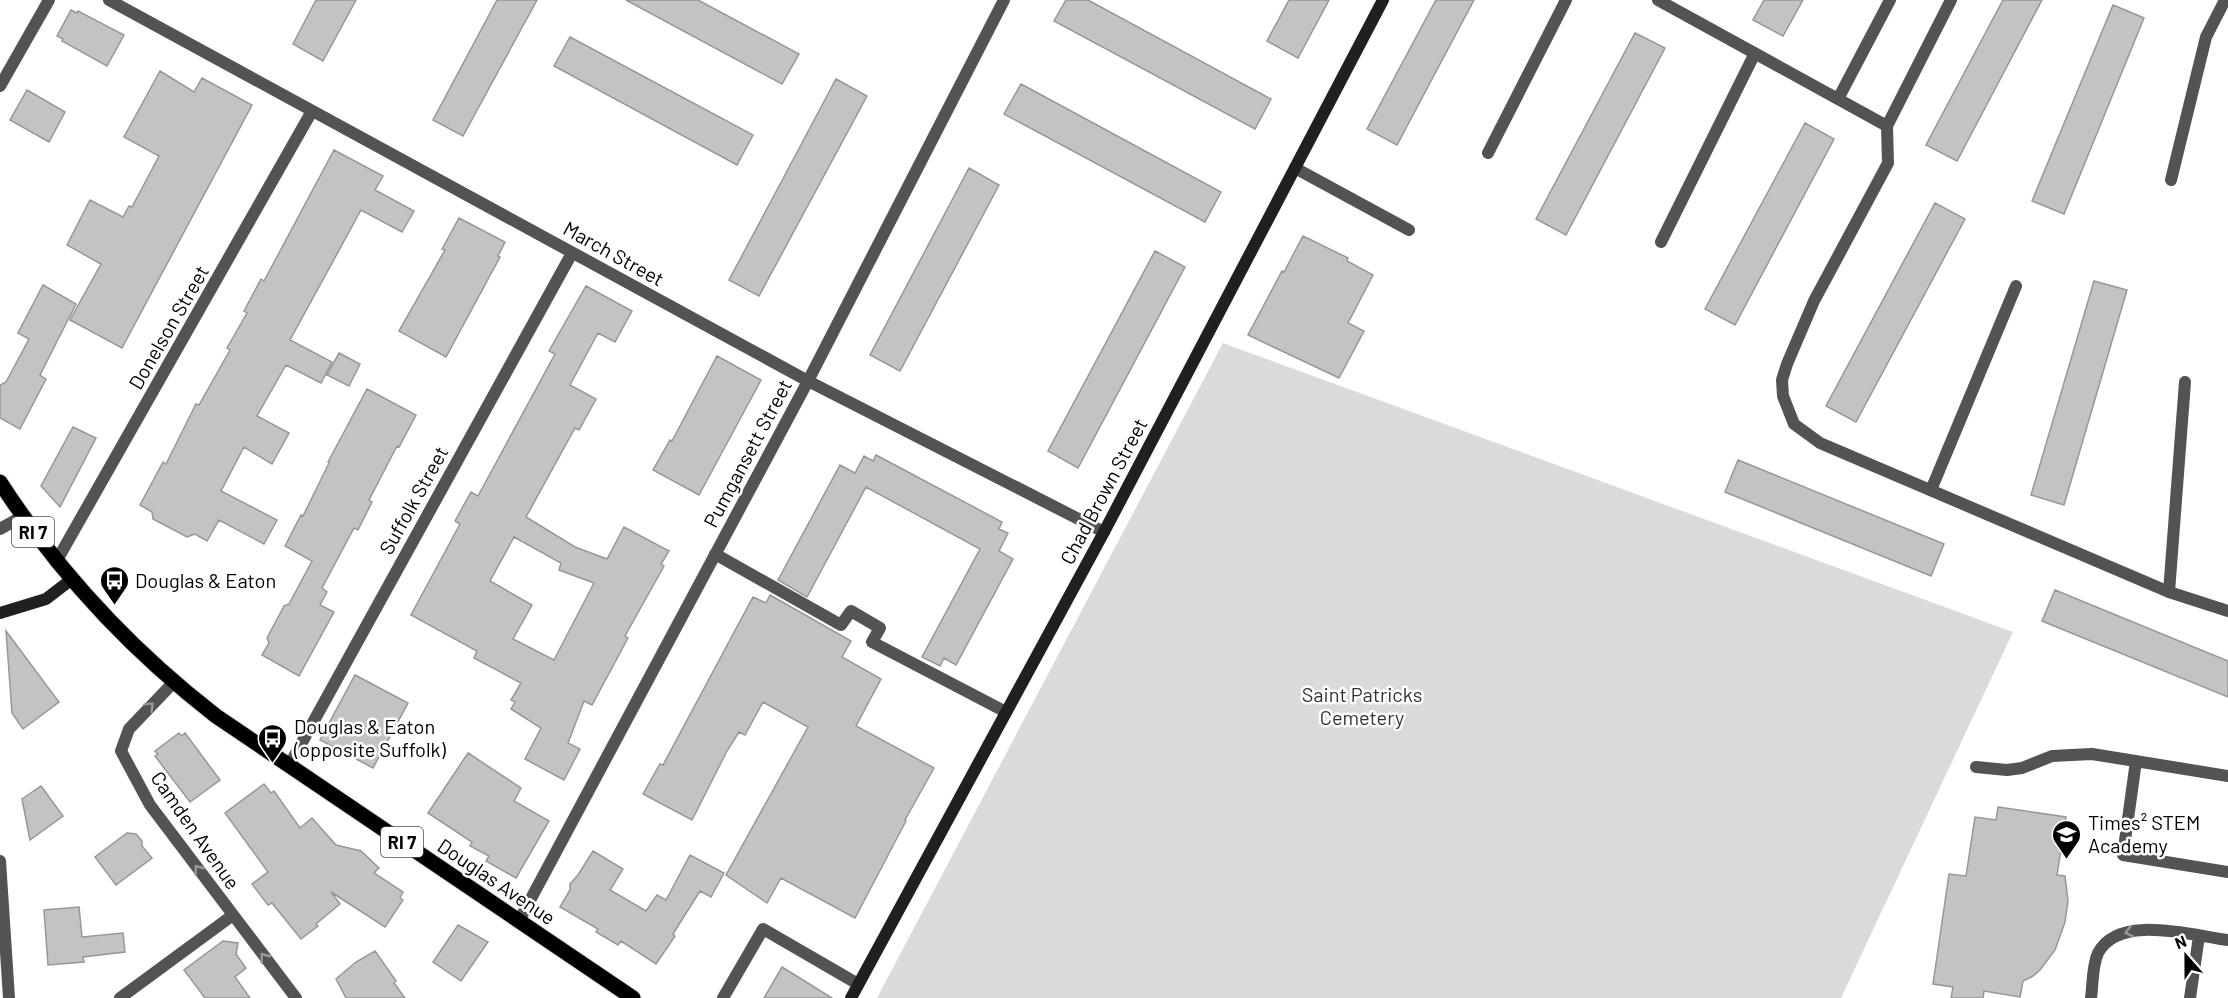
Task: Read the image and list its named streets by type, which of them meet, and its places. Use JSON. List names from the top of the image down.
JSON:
{
  "streets": {
    "main road": ["RI 7", "Douglas Avenue"],
    "street": [
      "March Street",
      "Donelson Street",
      "Pumgansett Street",
      "Chad Brown Street",
      "Suffolk Street",
      "Camden Avenue"
    ]
  },
  "crossings": [
    ["March Street", "Donelson Street"],
    ["March Street", "Pumgansett Street"],
    ["March Street", "Chad Brown Street"],
    ["March Street", "Suffolk Street"],
    ["Donelson Street", "Douglas Avenue"],
    ["Pumgansett Street", "Douglas Avenue"],
    ["Suffolk Street", "Douglas Avenue"],
    ["Camden Avenue", "Douglas Avenue"]
  ],
  "one_way": ["Camden Avenue"],
  "parks": ["Saint Patricks Cemetery"],
  "places": {
    "bus stop": ["Douglas & Eaton", "Douglas & Eaton (opposite Suffolk)"],
    "school or university": ["Times² STEM Academy"]
  },
  "north": "top"
}
